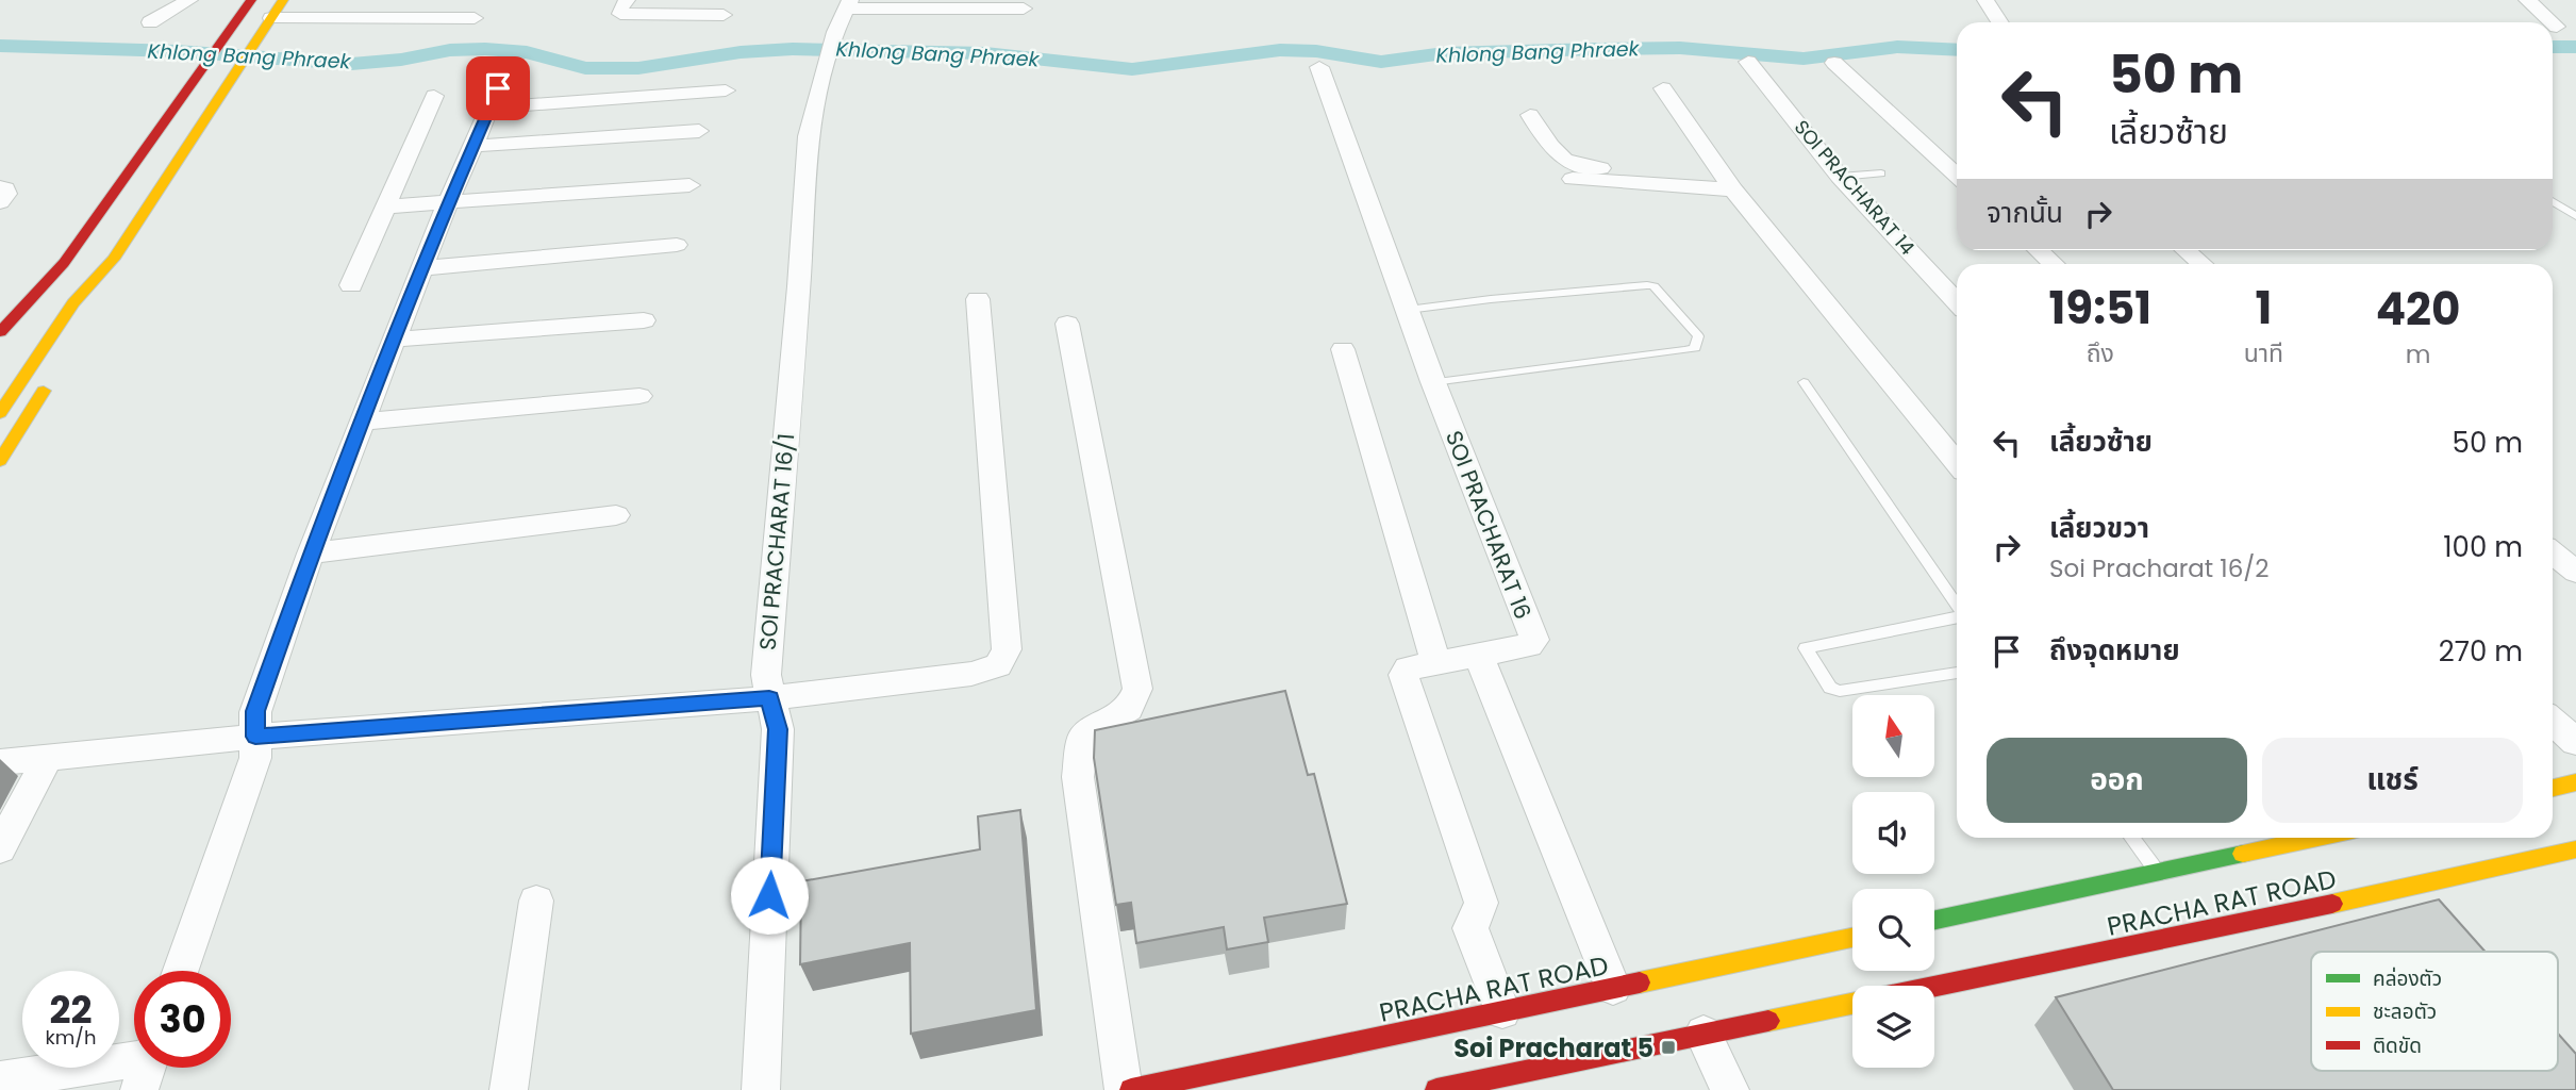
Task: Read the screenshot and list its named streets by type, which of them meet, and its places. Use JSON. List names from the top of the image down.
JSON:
{
  "streets": {
    "main road": ["PRACHA RAT ROAD"],
    "street": ["SOI PRACHARAT 14", "SOI PRACHARAT 16", "SOI PRACHARAT 16/1"]
  },
  "crossings": [
    ["SOI PRACHARAT 16", "PRACHA RAT ROAD"]
  ],
  "water": ["Khlong Bang Phraek"],
  "places": {
    "transit": ["Soi Pracharat 5"]
  },
  "legend": ["คล่องตัว", "ชะลอตัว", "ติดขัด"],
  "north": "top",
  "page": {
    "turn": ["50 m", "เลี้ยวซ้าย"],
    "then": "จากนั้น",
    "eta": [
      "19:51",
      "ถึง",
      "1",
      "นาที",
      "420",
      "m"
    ],
    "list": [
      {
        "name": "เลี้ยวซ้าย",
        "value": "50 m"
      },
      {
        "name": "เลี้ยวขวา",
        "note": "Soi Pracharat 16/2",
        "value": "100 m"
      },
      {
        "name": "ถึงจุดหมาย",
        "value": "270 m"
      }
    ],
    "buttons": ["ออก", "แชร์"],
    "speed": "22 km/h",
    "limit": "30"
  }
}
